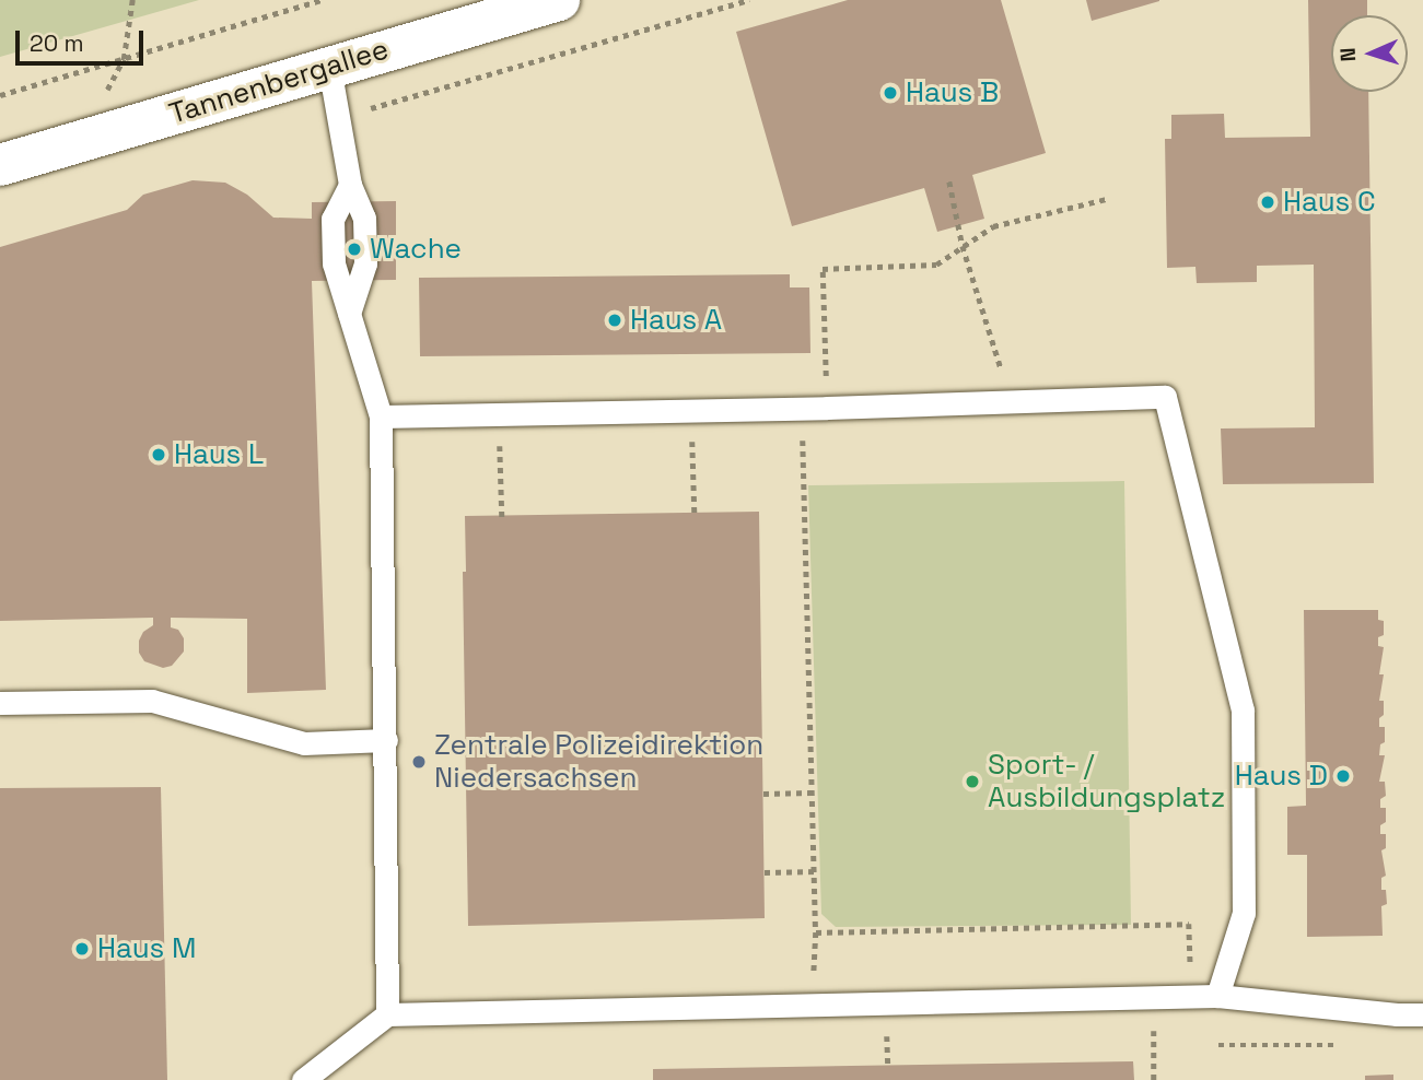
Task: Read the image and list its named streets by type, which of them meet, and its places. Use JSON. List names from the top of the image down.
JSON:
{
  "streets": {
    "street": ["Tannenbergallee"]
  },
  "places": [
    "Haus B",
    "Haus C",
    "Wache",
    "Haus A",
    "Haus L",
    "Zentrale Polizeidirektion Niedersachsen",
    "Haus D",
    "Sport- / Ausbildungsplatz",
    "Haus M"
  ],
  "scale_bar": "20 m",
  "north": "left"
}
